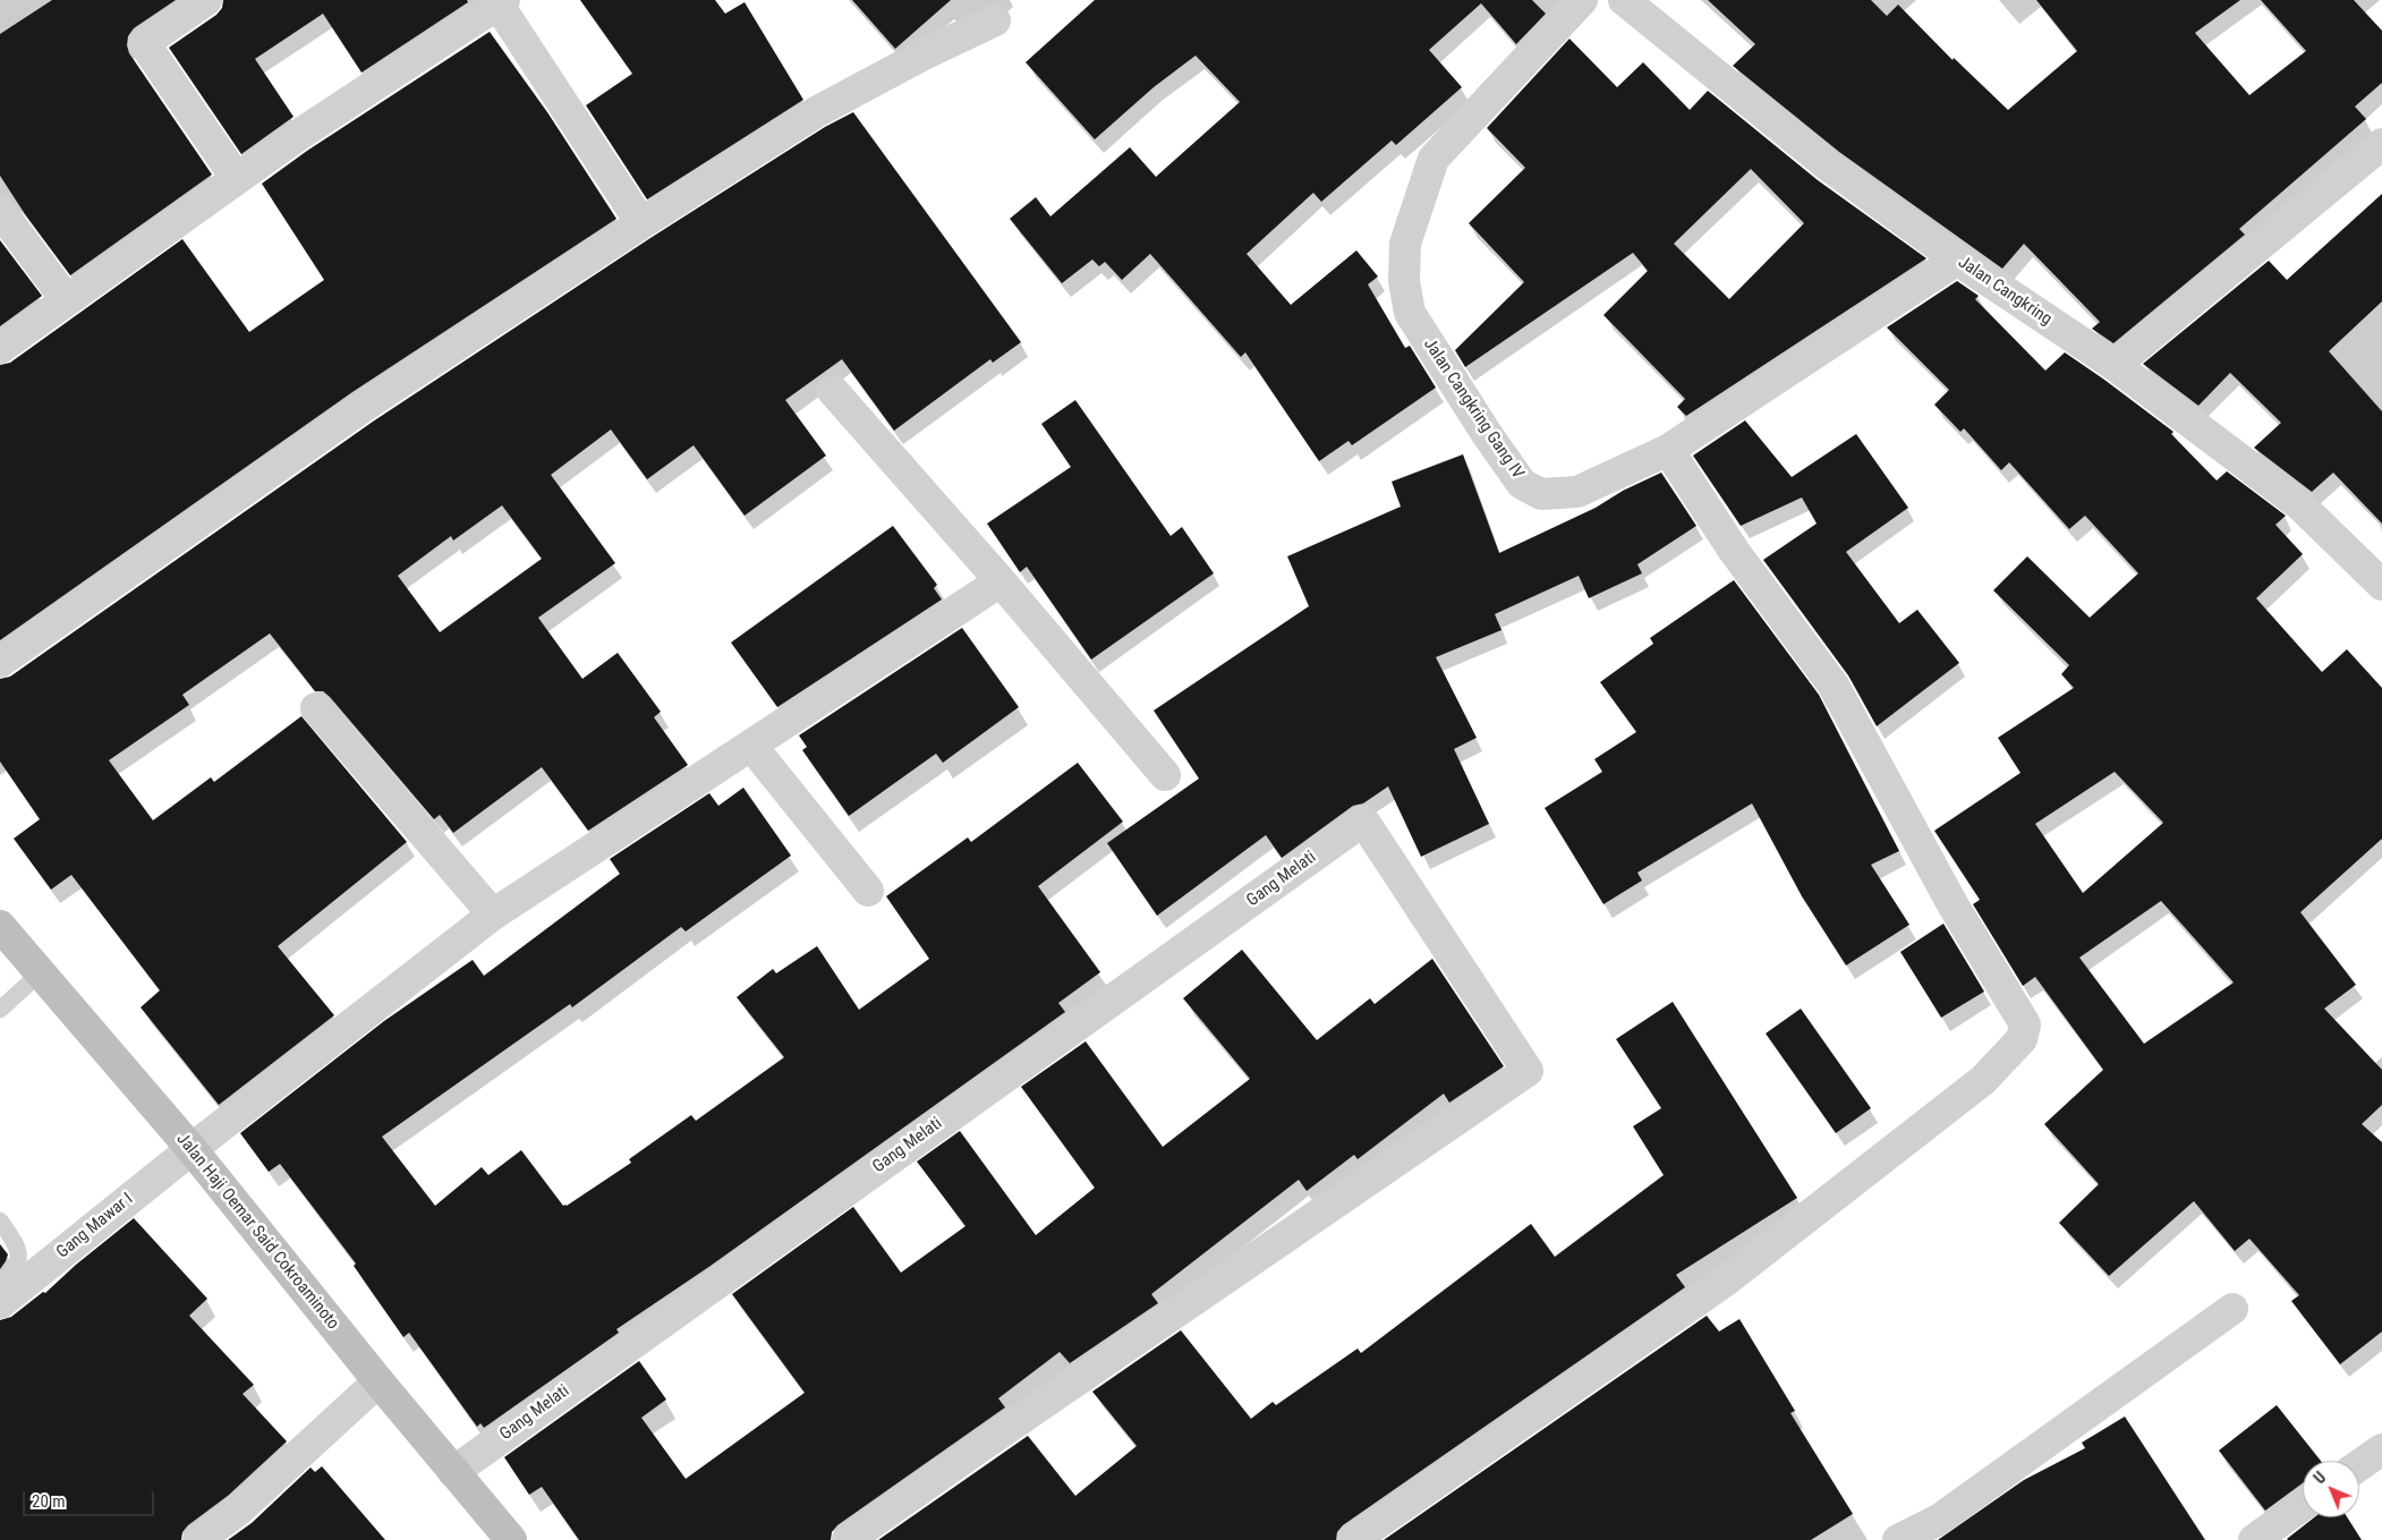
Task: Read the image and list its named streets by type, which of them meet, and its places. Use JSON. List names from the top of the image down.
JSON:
{
  "streets": {
    "main road": ["Jalan Haji Oemar Said Cokroaminoto"],
    "street": [
      "Jalan Cangkring",
      "Jalan Cangkring Gang IV",
      "Gang Melati",
      "Gang Mawar I"
    ]
  },
  "crossings": [
    ["Jalan Cangkring", "Jalan Cangkring Gang IV"],
    ["Gang Melati", "Jalan Haji Oemar Said Cokroaminoto"],
    ["Gang Mawar I", "Jalan Haji Oemar Said Cokroaminoto"]
  ],
  "scale_bar": "20 m",
  "north": "top left"
}
